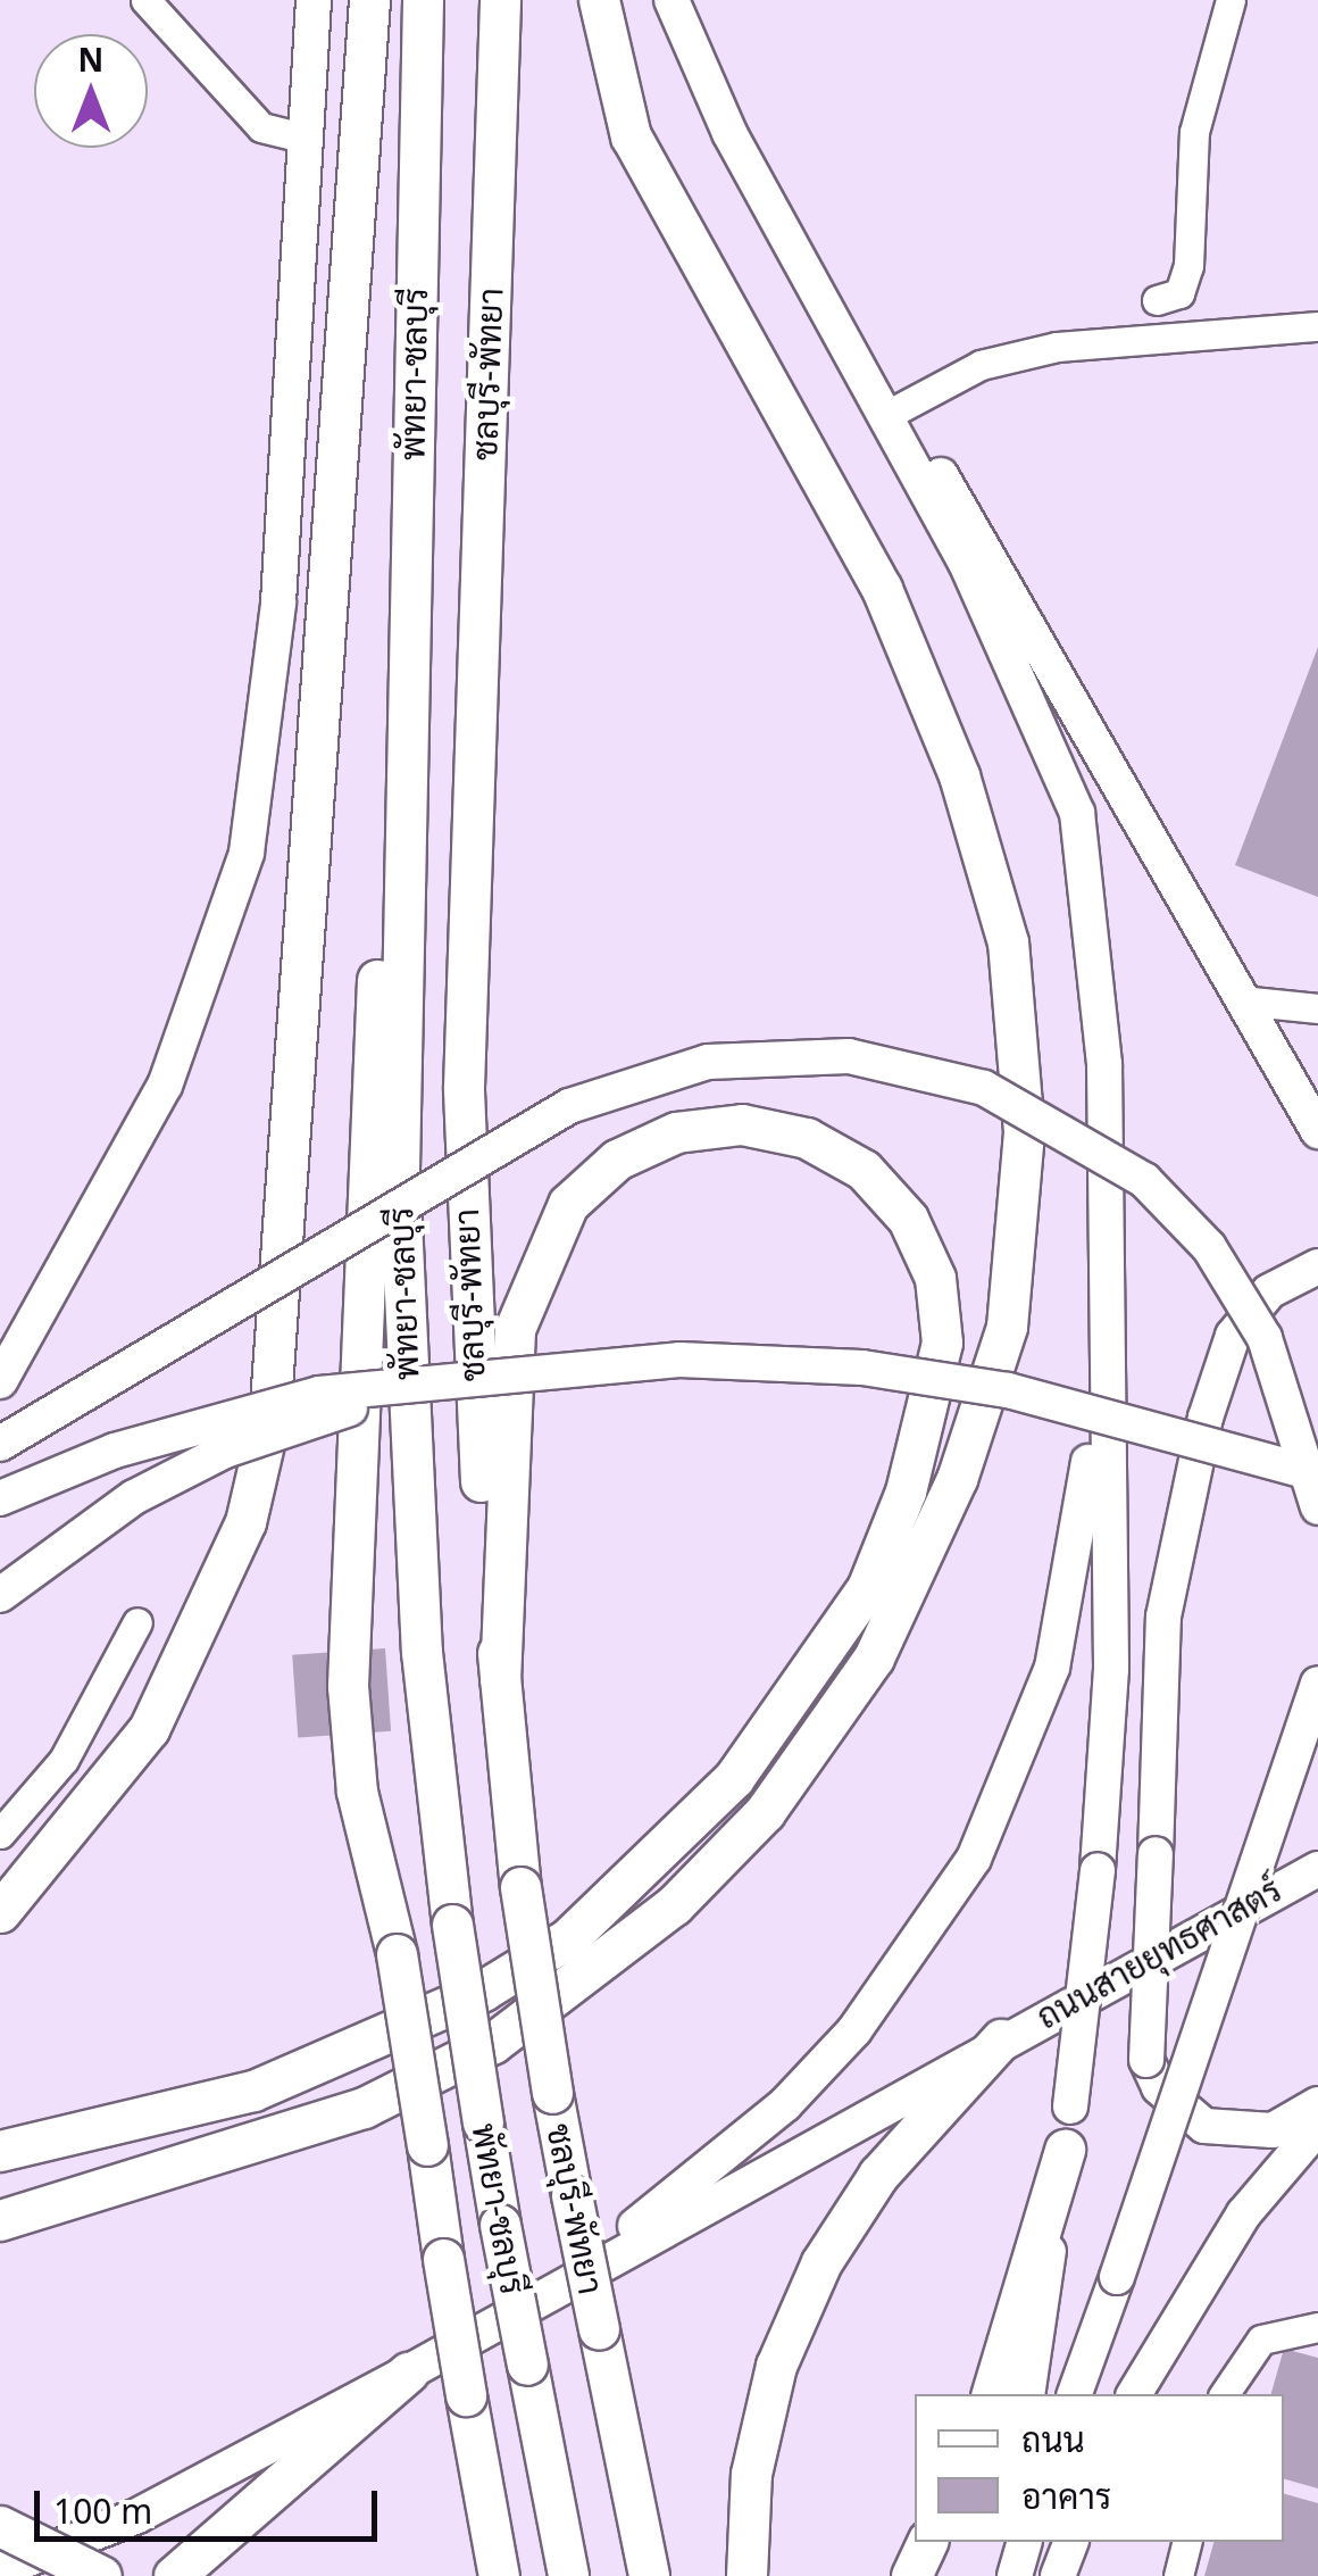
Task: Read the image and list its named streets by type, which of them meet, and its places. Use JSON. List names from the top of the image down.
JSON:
{
  "streets": {
    "highway": ["พัทยา-ชลบุรี", "ชลบุรี-พัทยา"],
    "main road": ["ถนนสายยุทธศาสตร์"]
  },
  "legend": ["ถนน", "อาคาร"],
  "scale_bar": "100 m",
  "north": "top"
}
